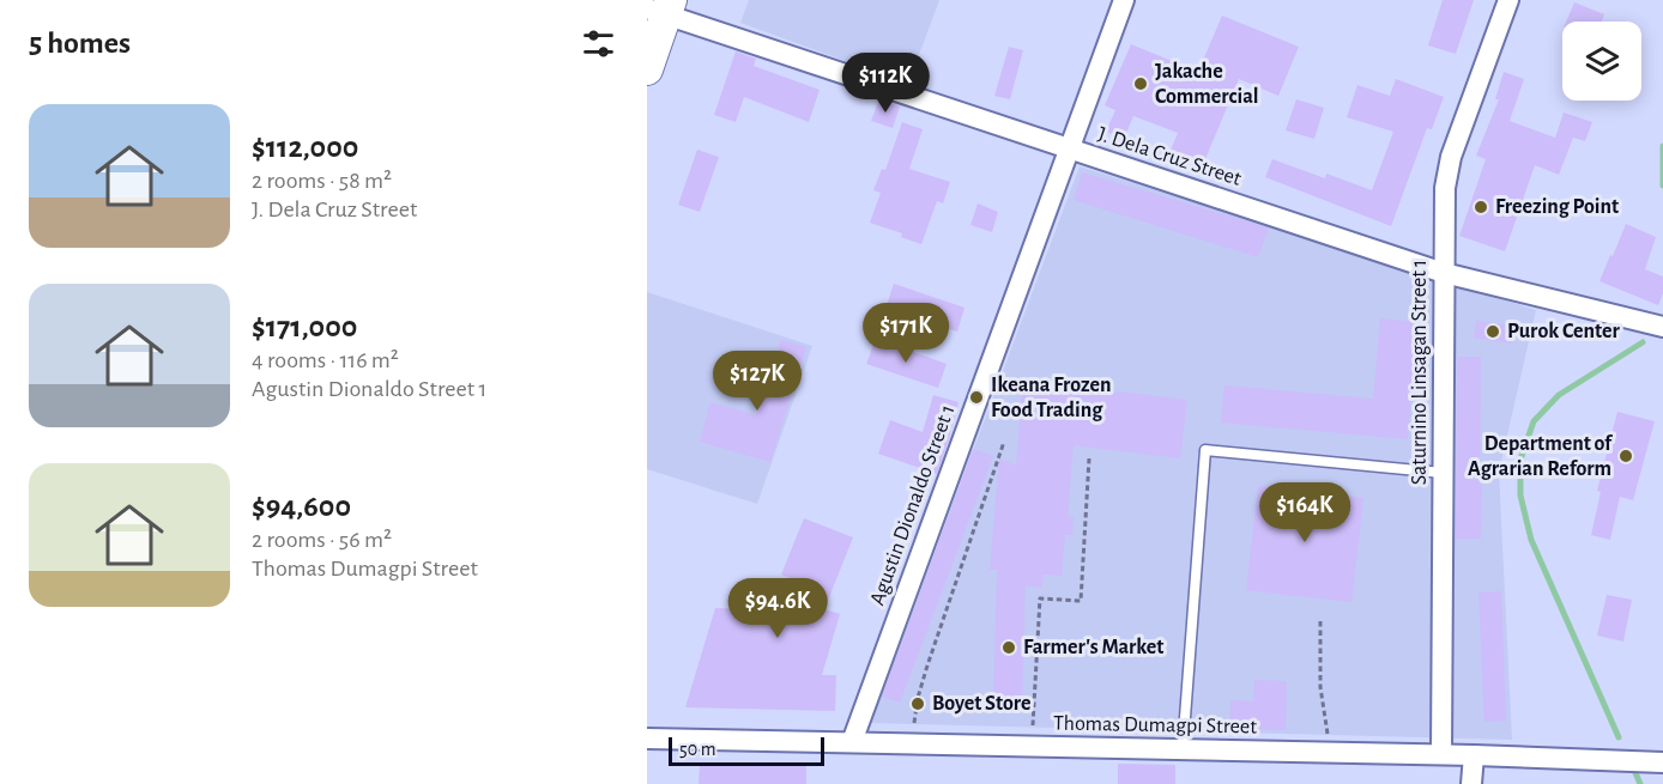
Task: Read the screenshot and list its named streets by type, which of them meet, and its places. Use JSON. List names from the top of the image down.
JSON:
{
  "streets": {
    "street": [
      "J. Dela Cruz Street",
      "Saturnino Linsagan Street 1",
      "Agustin Dionaldo Street 1",
      "Thomas Dumagpi Street"
    ]
  },
  "crossings": [
    ["J. Dela Cruz Street", "Saturnino Linsagan Street 1"],
    ["J. Dela Cruz Street", "Agustin Dionaldo Street 1"],
    ["Saturnino Linsagan Street 1", "Thomas Dumagpi Street"],
    ["Agustin Dionaldo Street 1", "Thomas Dumagpi Street"]
  ],
  "places": [
    "Jakache Commercial",
    "Freezing Point",
    "Purok Center",
    "Ikeana Frozen Food Trading",
    "Department of Agrarian Reform",
    "Farmer's Market",
    "Boyet Store"
  ],
  "scale_bar": "50 m",
  "page": {
    "heading": "5 homes",
    "price": [
      "$112K",
      "$171K",
      "$127K",
      "$164K",
      "$94.6K"
    ],
    "list": [
      {
        "name": "$112,000",
        "note": "2 rooms · 58 m² · J. Dela Cruz Street"
      },
      {
        "name": "$171,000",
        "note": "4 rooms · 116 m² · Agustin Dionaldo Street 1"
      },
      {
        "name": "$94,600",
        "note": "2 rooms · 56 m² · Thomas Dumagpi Street"
      }
    ],
    "scale": "50 m"
  }
}
